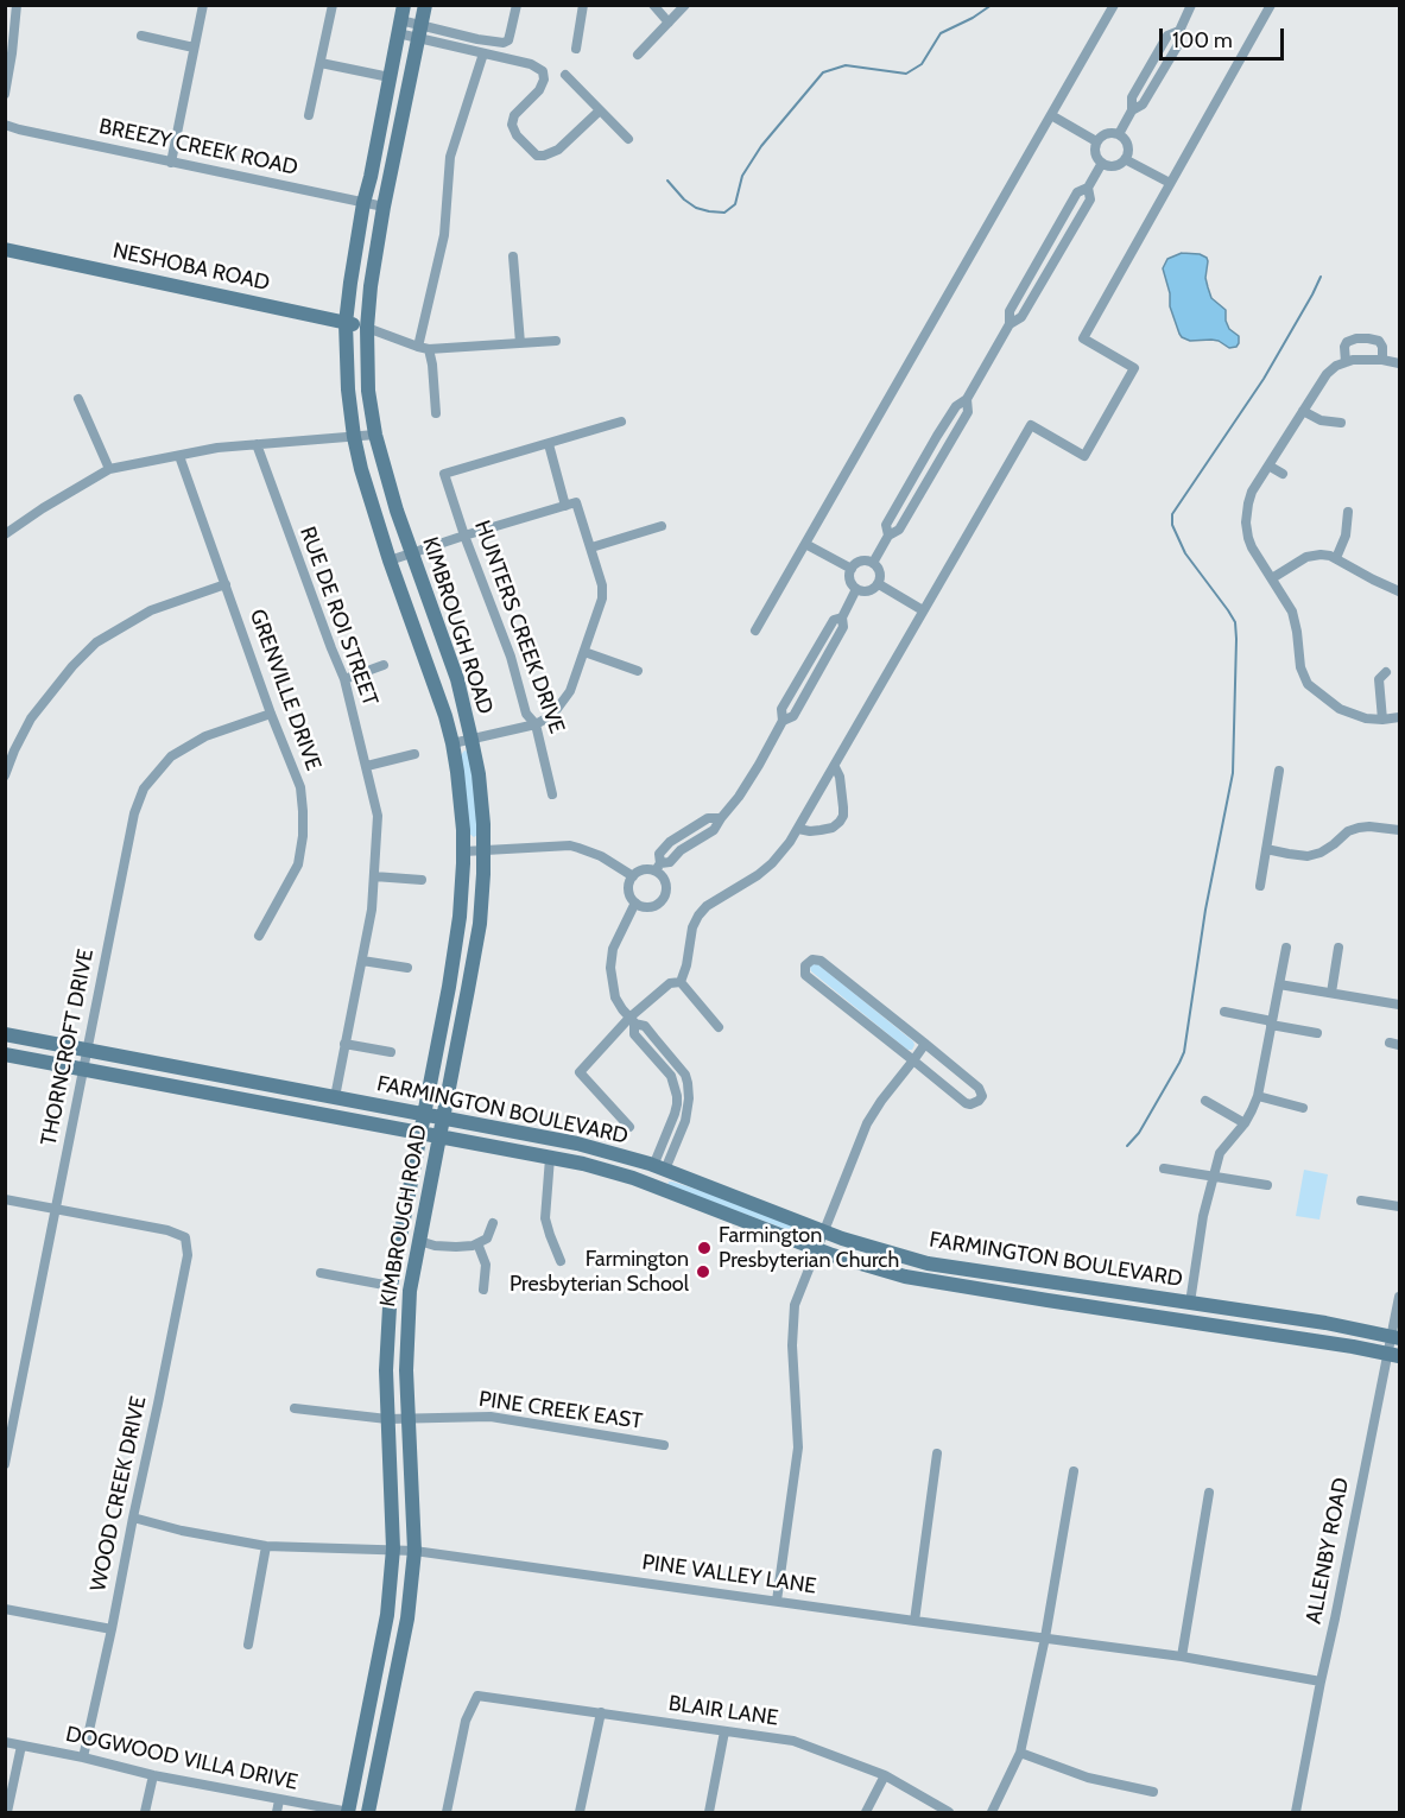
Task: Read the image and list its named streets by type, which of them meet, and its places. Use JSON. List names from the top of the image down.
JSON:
{
  "streets": {
    "street": [
      "BREEZY CREEK ROAD",
      "NESHOBA ROAD",
      "RUE DE ROI STREET",
      "KIMBROUGH ROAD",
      "HUNTERS CREEK DRIVE",
      "GRENVILLE DRIVE",
      "THORNCROFT DRIVE",
      "FARMINGTON BOULEVARD",
      "PINE CREEK EAST",
      "WOOD CREEK DRIVE",
      "ALLENBY ROAD",
      "PINE VALLEY LANE",
      "BLAIR LANE",
      "DOGWOOD VILLA DRIVE"
    ]
  },
  "crossings": [
    ["BREEZY CREEK ROAD", "KIMBROUGH ROAD"],
    ["NESHOBA ROAD", "KIMBROUGH ROAD"],
    ["RUE DE ROI STREET", "FARMINGTON BOULEVARD"],
    ["KIMBROUGH ROAD", "FARMINGTON BOULEVARD"],
    ["KIMBROUGH ROAD", "PINE CREEK EAST"],
    ["KIMBROUGH ROAD", "PINE VALLEY LANE"],
    ["KIMBROUGH ROAD", "DOGWOOD VILLA DRIVE"],
    ["GRENVILLE DRIVE", "THORNCROFT DRIVE"],
    ["THORNCROFT DRIVE", "FARMINGTON BOULEVARD"],
    ["THORNCROFT DRIVE", "WOOD CREEK DRIVE"],
    ["FARMINGTON BOULEVARD", "ALLENBY ROAD"],
    ["WOOD CREEK DRIVE", "PINE VALLEY LANE"],
    ["WOOD CREEK DRIVE", "DOGWOOD VILLA DRIVE"],
    ["ALLENBY ROAD", "PINE VALLEY LANE"]
  ],
  "places": ["Farmington Presbyterian Church", "Farmington Presbyterian School"],
  "scale_bar": "100 m"
}
